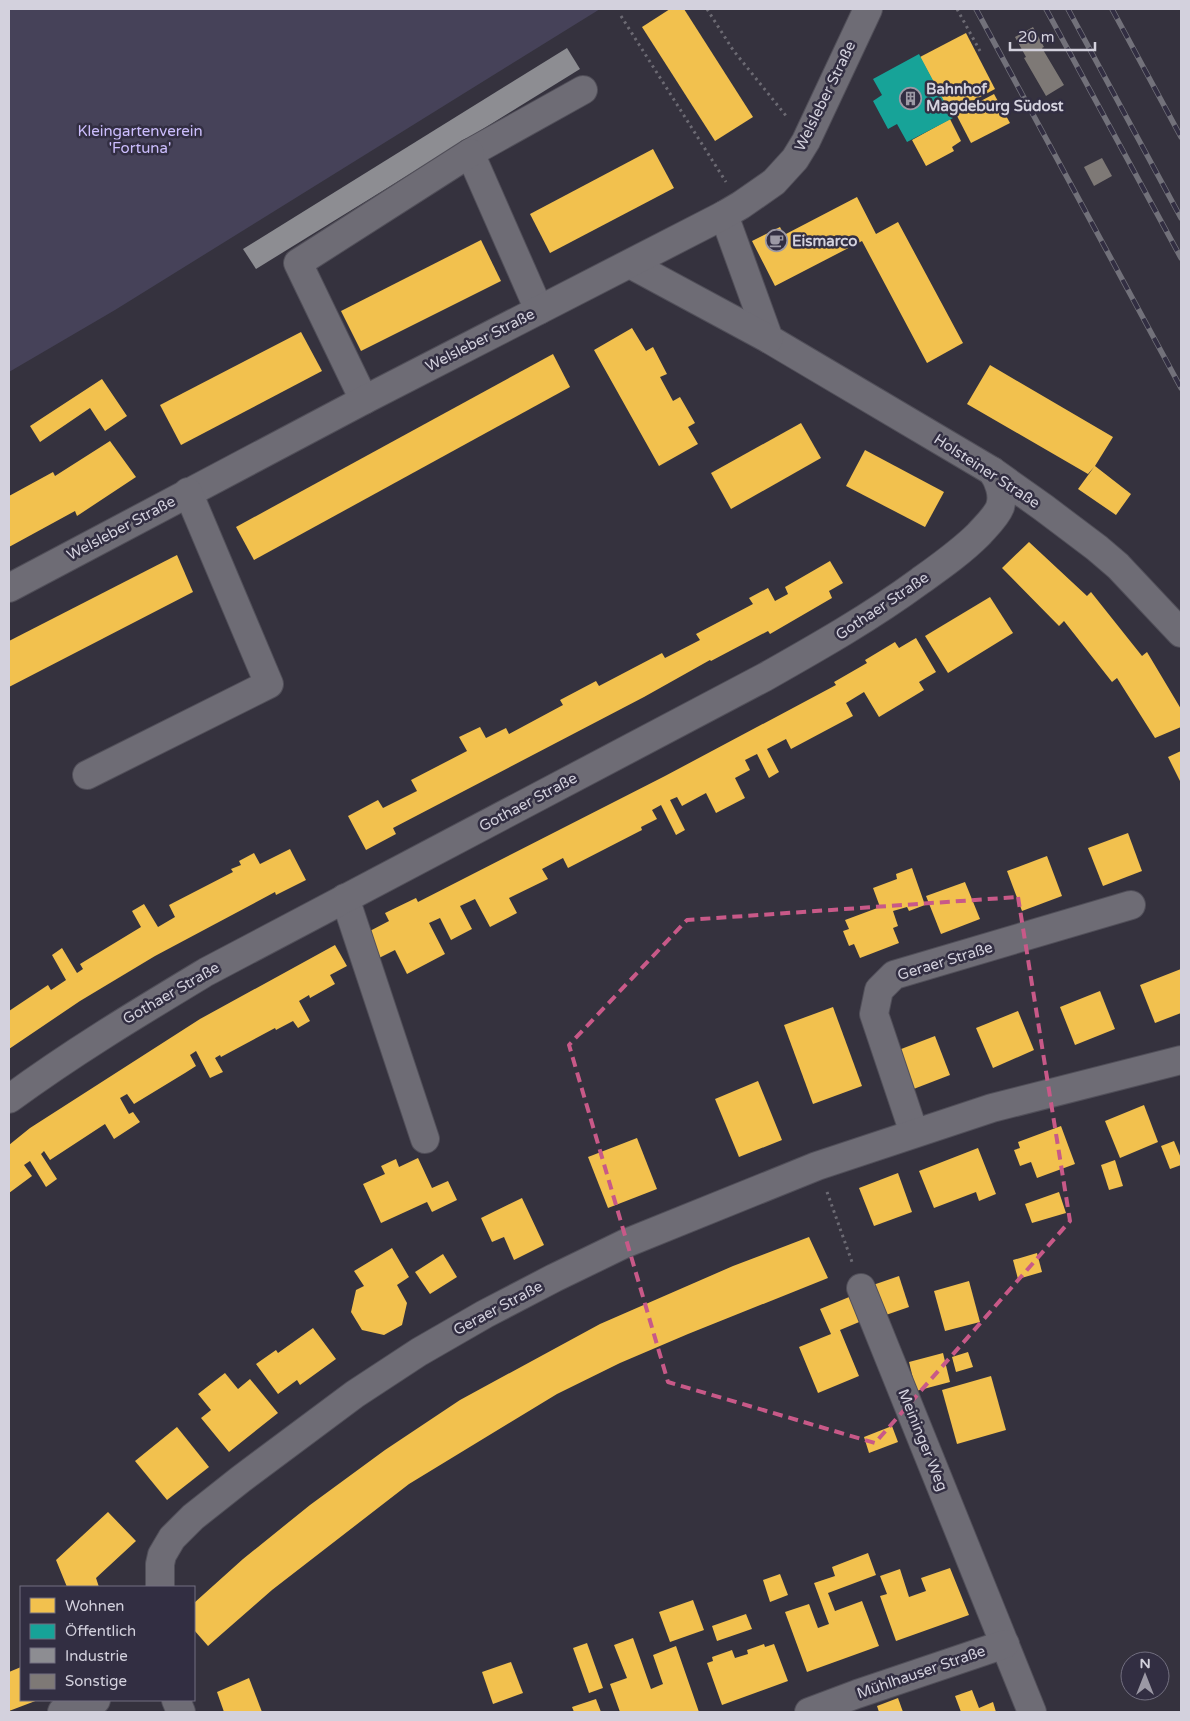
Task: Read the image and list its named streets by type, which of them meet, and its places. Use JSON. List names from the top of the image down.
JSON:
{
  "streets": {
    "street": [
      "Welsleber Straße",
      "Holsteiner Straße",
      "Gothaer Straße",
      "Geraer Straße",
      "Meininger Weg",
      "Mühlhauser Straße"
    ]
  },
  "crossings": [
    ["Welsleber Straße", "Holsteiner Straße"],
    ["Holsteiner Straße", "Gothaer Straße"],
    ["Meininger Weg", "Mühlhauser Straße"]
  ],
  "parks": ["Kleingartenverein 'Fortuna'"],
  "places": {
    "building": ["Bahnhof Magdeburg Südost"],
    "cafe": ["Eismarco"]
  },
  "legend": [
    "Wohnen",
    "Öffentlich",
    "Industrie",
    "Sonstige"
  ],
  "scale_bar": "20 m",
  "north": "top"
}
